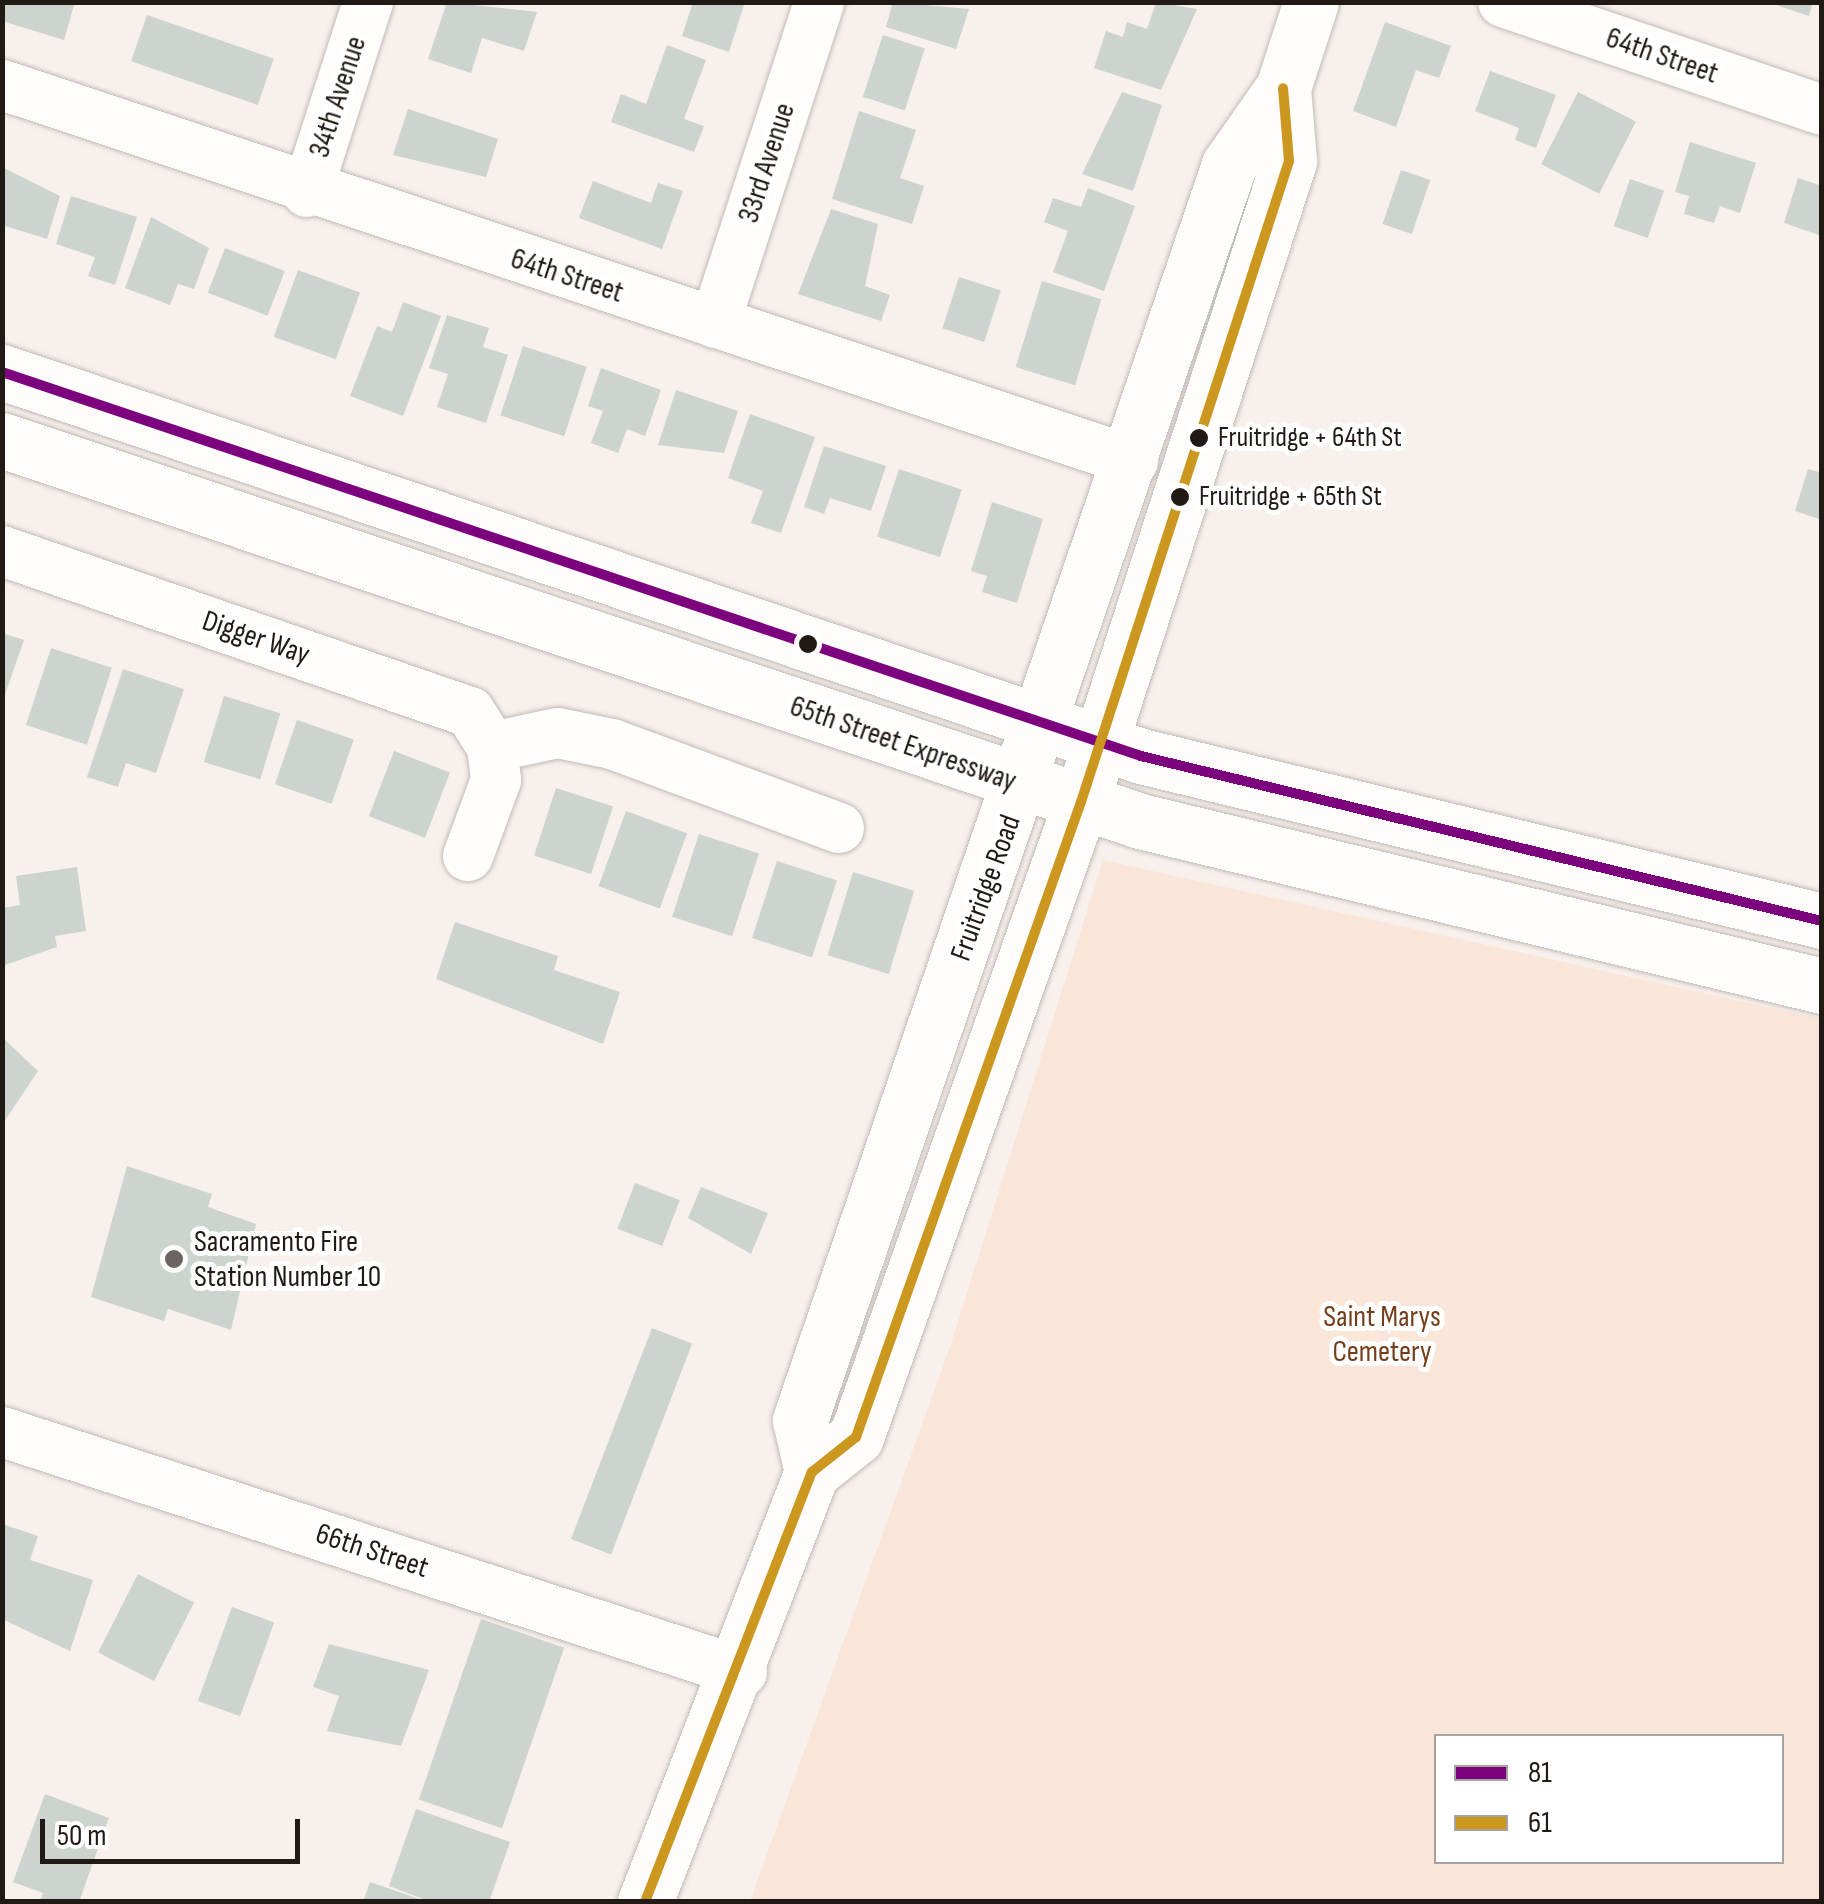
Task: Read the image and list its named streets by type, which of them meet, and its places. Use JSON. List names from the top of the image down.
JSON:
{
  "streets": {
    "main road": ["65th Street Expressway", "Fruitridge Road"],
    "street": [
      "64th Street",
      "34th Avenue",
      "33rd Avenue",
      "Digger Way",
      "66th Street"
    ]
  },
  "crossings": [
    ["64th Street", "34th Avenue"],
    ["64th Street", "33rd Avenue"],
    ["64th Street", "Fruitridge Road"],
    ["65th Street Expressway", "Fruitridge Road"]
  ],
  "parks": ["Saint Marys Cemetery"],
  "places": ["Fruitridge + 64th St", "Fruitridge + 65th St", "Sacramento Fire Station Number 10"],
  "lines": ["transit line 61", "transit line 81"],
  "legend": ["81", "61"],
  "scale_bar": "50 m"
}
